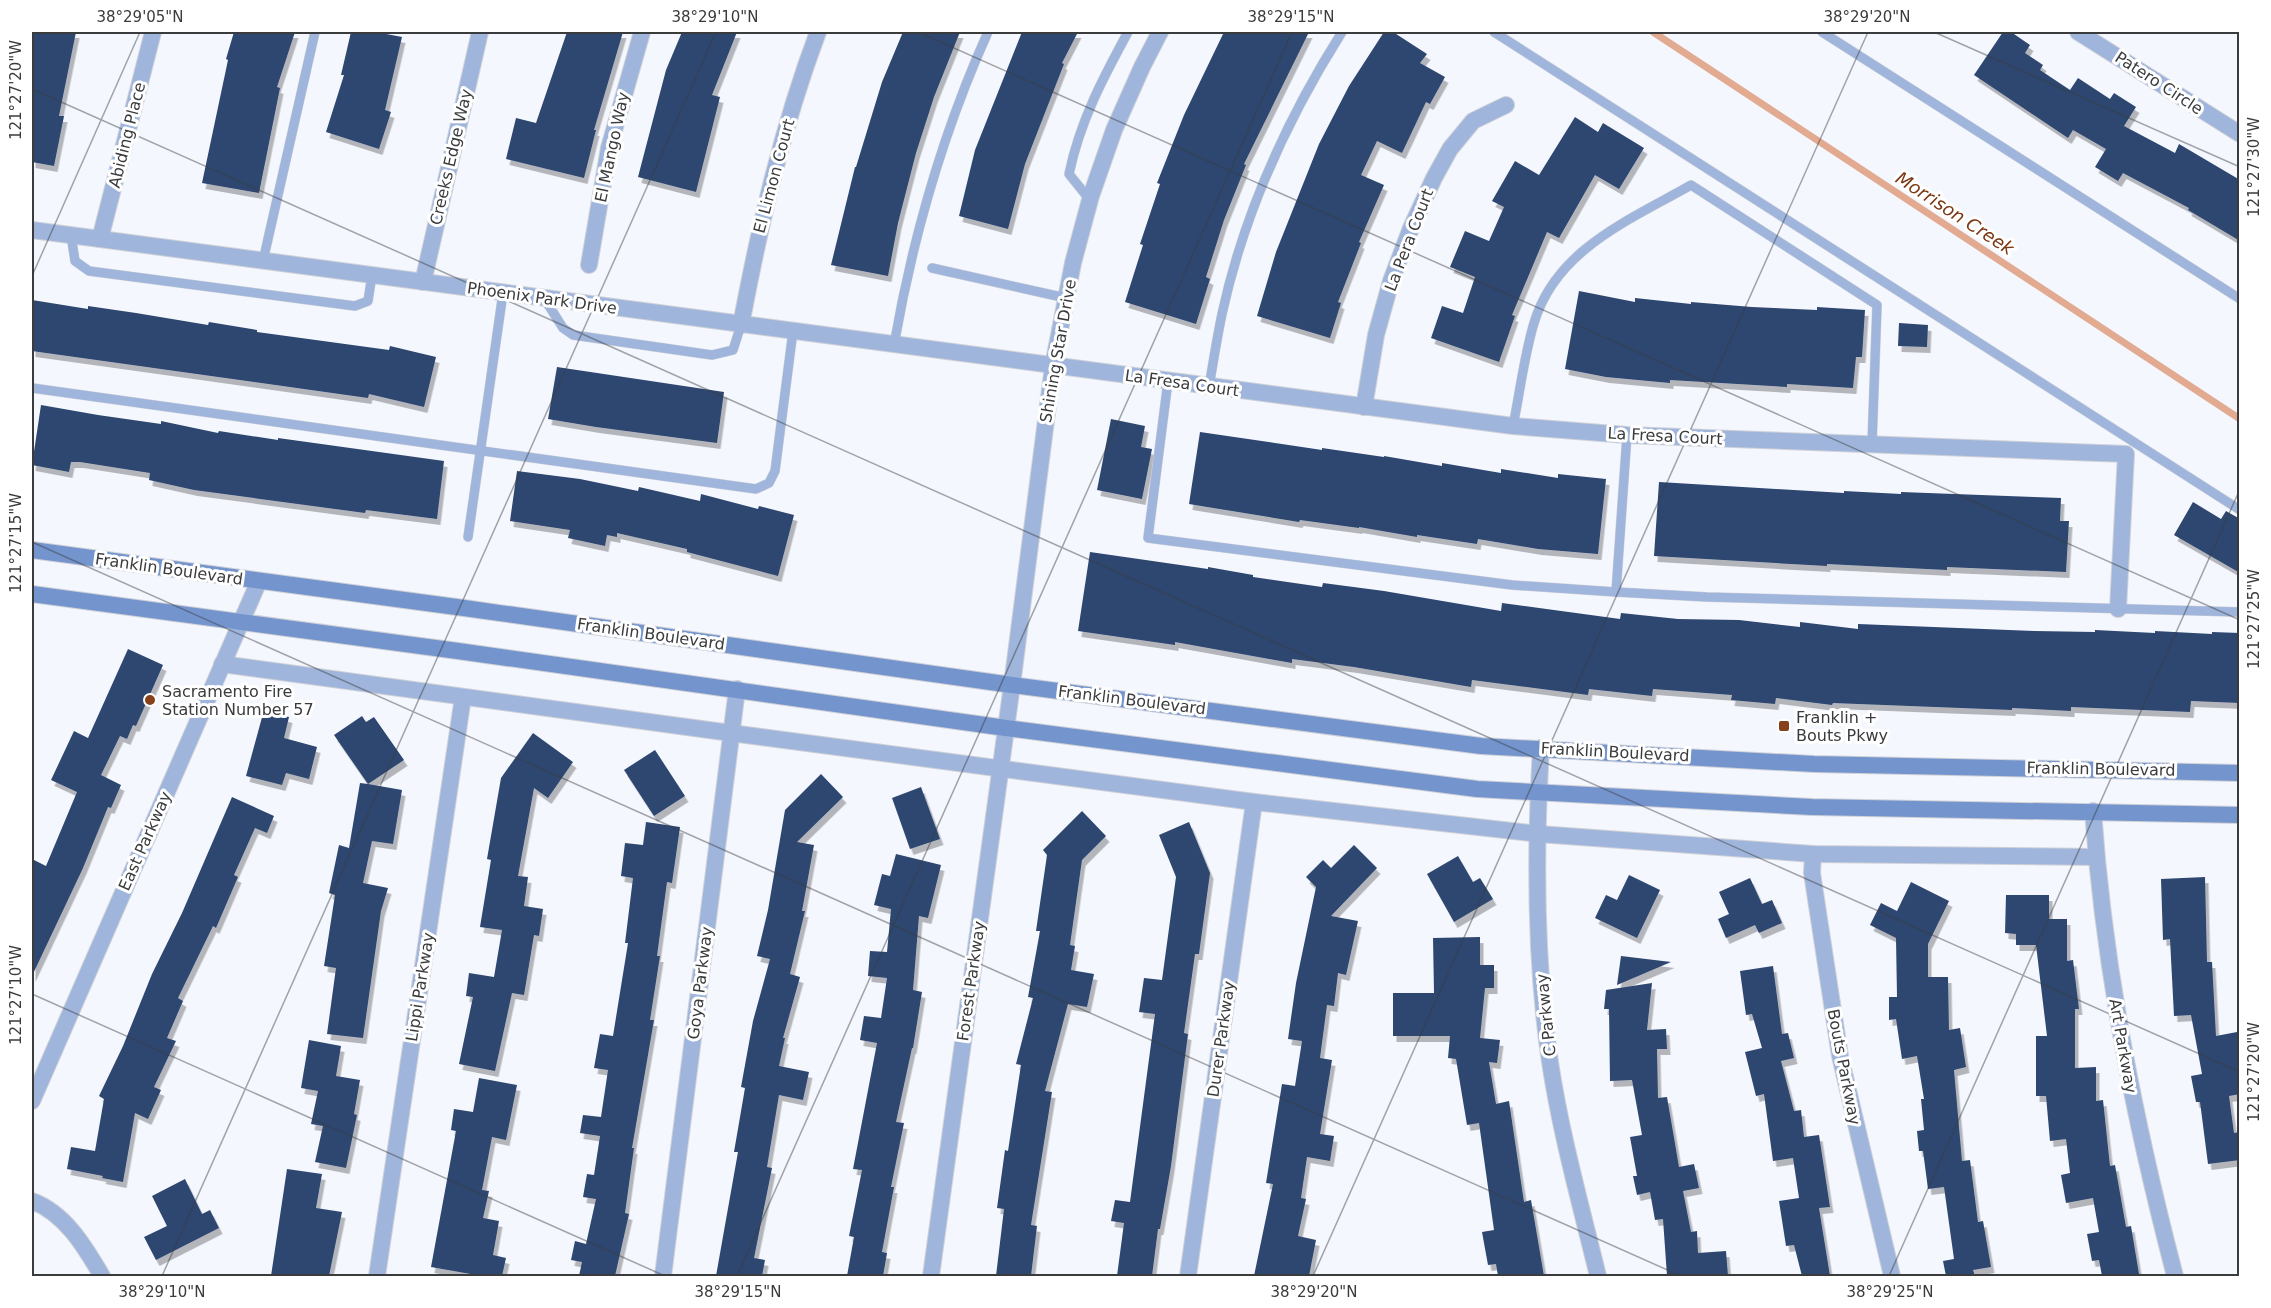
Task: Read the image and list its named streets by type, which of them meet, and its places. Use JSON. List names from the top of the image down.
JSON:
{
  "streets": {
    "main road": ["Franklin Boulevard"],
    "street": [
      "Patero Circle",
      "Abiding Place",
      "El Mango Way",
      "Creeks Edge Way",
      "El Limon Court",
      "La Pera Court",
      "Phoenix Park Drive",
      "Shining Star Drive",
      "La Fresa Court",
      "East Parkway",
      "Forest Parkway",
      "Goya Parkway",
      "Lippi Parkway",
      "C Parkway",
      "Durer Parkway",
      "Art Parkway",
      "Bouts Parkway"
    ]
  },
  "crossings": [
    ["Abiding Place", "Phoenix Park Drive"],
    ["Creeks Edge Way", "Phoenix Park Drive"],
    ["El Limon Court", "Phoenix Park Drive"],
    ["La Pera Court", "La Fresa Court"],
    ["Phoenix Park Drive", "Shining Star Drive"],
    ["Phoenix Park Drive", "La Fresa Court"],
    ["Shining Star Drive", "La Fresa Court"],
    ["Shining Star Drive", "Franklin Boulevard"],
    ["Shining Star Drive", "Forest Parkway"],
    ["Franklin Boulevard", "East Parkway"],
    ["Franklin Boulevard", "Forest Parkway"],
    ["Franklin Boulevard", "C Parkway"]
  ],
  "water": ["Morrison Creek"],
  "places": {
    "other": ["Sacramento Fire Station Number 57"],
    "transit": ["Franklin + Bouts Pkwy"]
  },
  "coordinates": [
    "38°29'05\"N",
    "38°29'10\"N",
    "38°29'15\"N",
    "38°29'20\"N",
    "121°27'20\"W",
    "121°27'30\"W",
    "121°27'15\"W",
    "121°27'25\"W",
    "121°27'10\"W",
    "38°29'25\"N"
  ]
}
